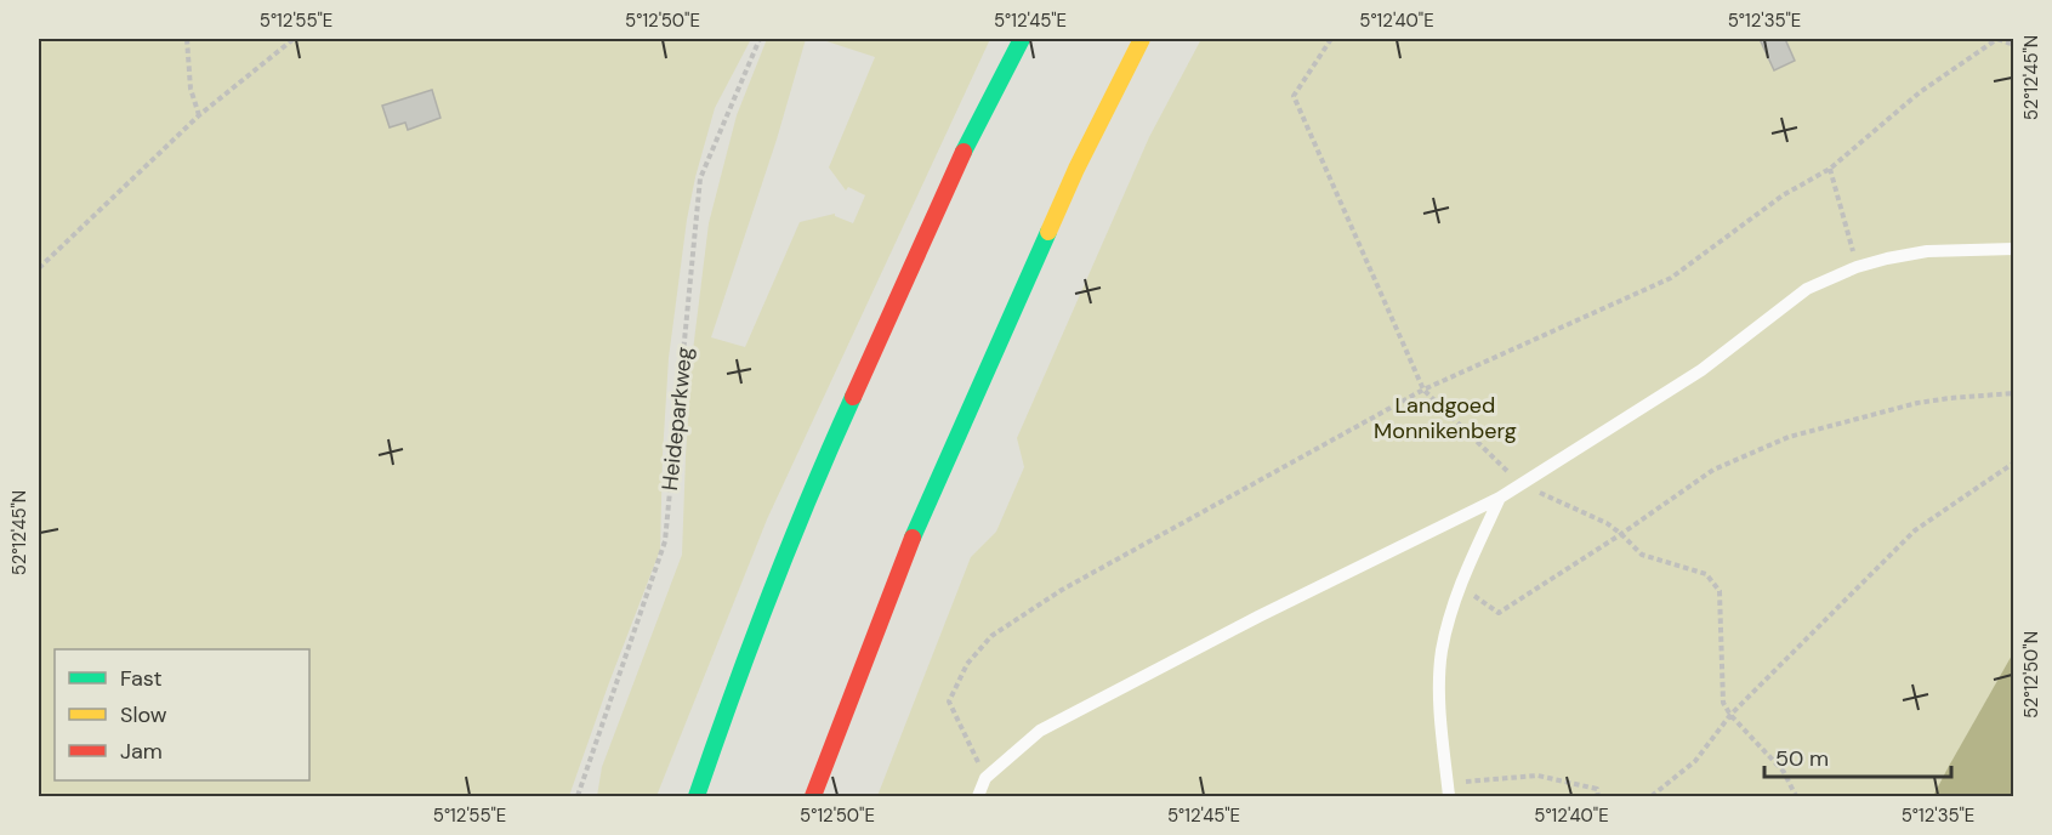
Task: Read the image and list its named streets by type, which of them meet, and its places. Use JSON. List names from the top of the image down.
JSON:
{
  "streets": {
    "path": ["Heideparkweg"]
  },
  "parks": ["Landgoed Monnikenberg"],
  "legend": ["Fast", "Slow", "Jam"],
  "scale_bar": "50 m",
  "coordinates": [
    "5°12'55\"E",
    "5°12'50\"E",
    "5°12'45\"E",
    "5°12'40\"E",
    "5°12'35\"E",
    "52°12'45\"N",
    "52°12'50\"N"
  ]
}
